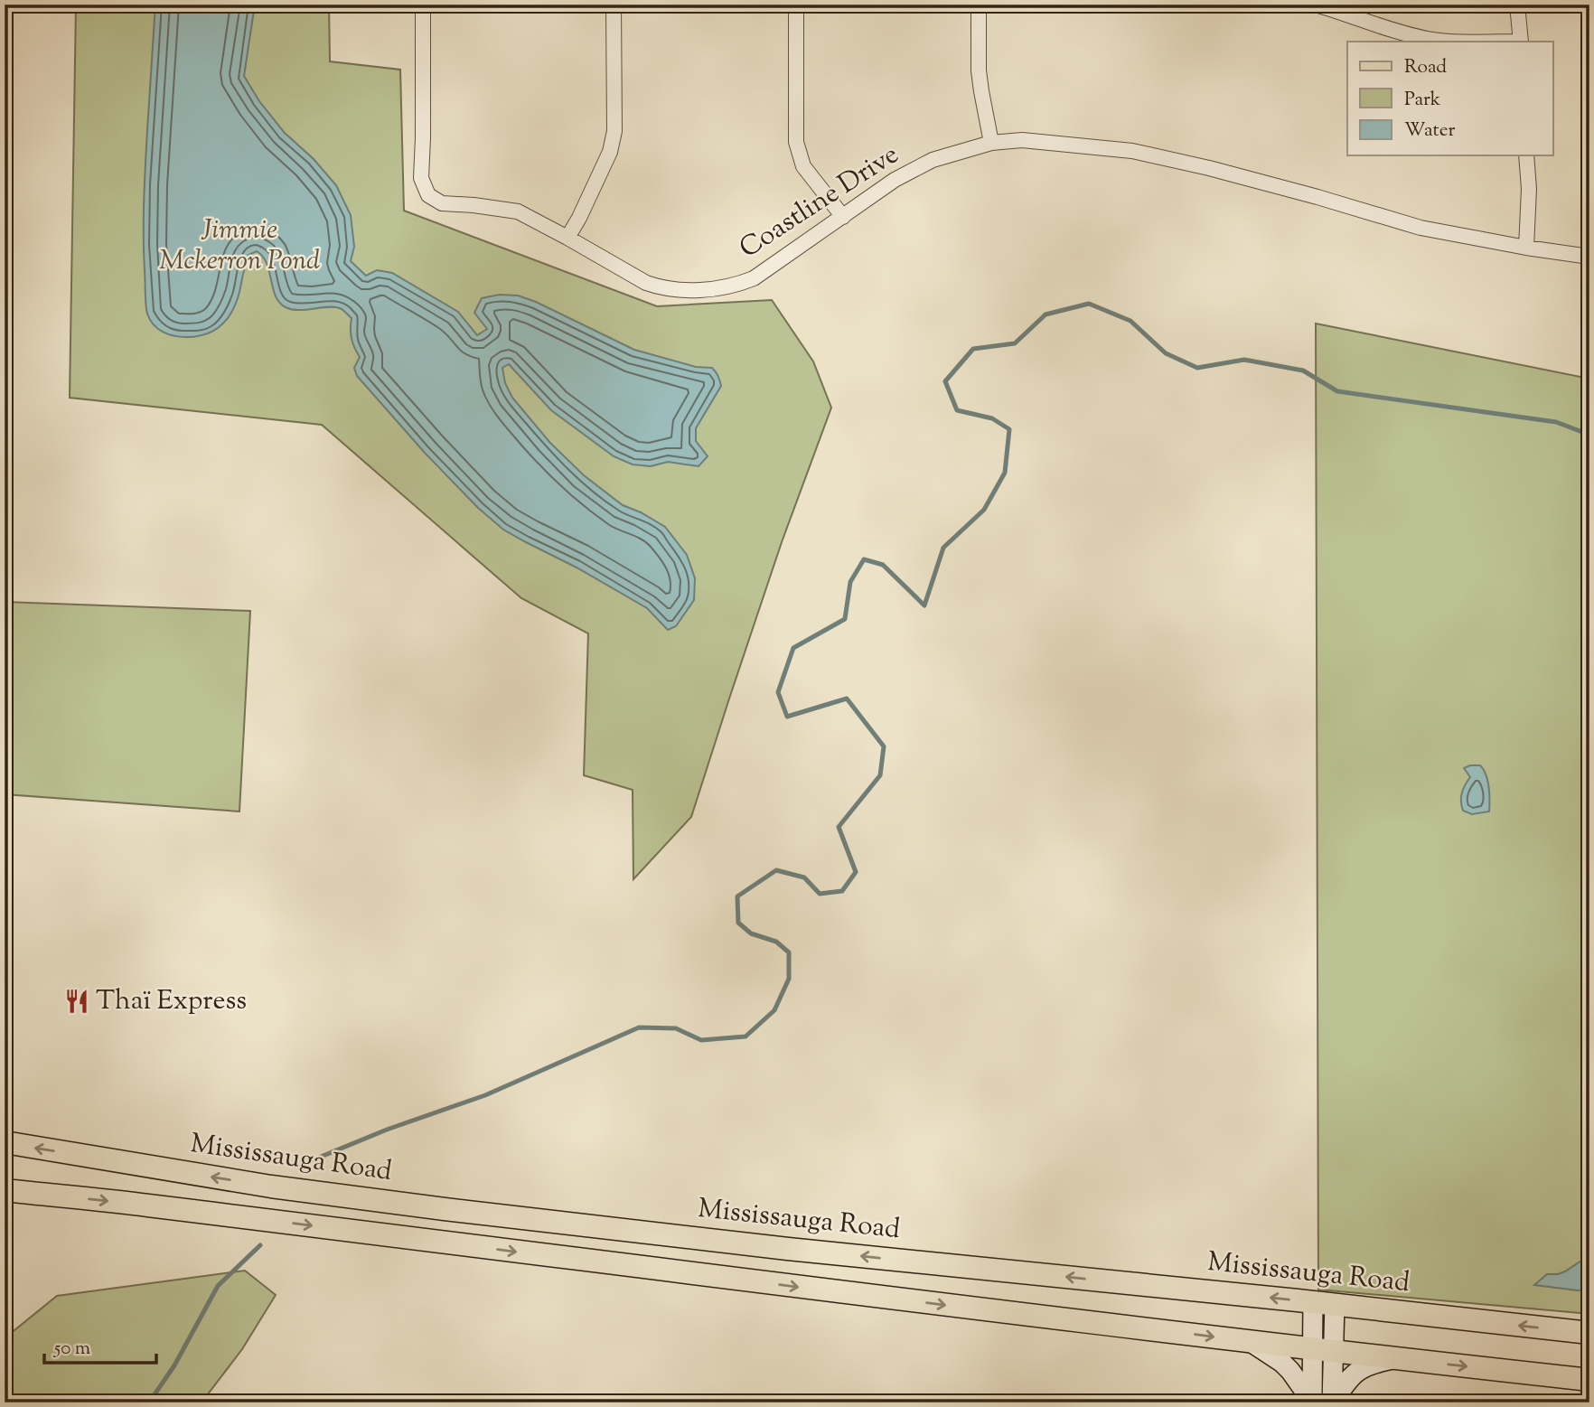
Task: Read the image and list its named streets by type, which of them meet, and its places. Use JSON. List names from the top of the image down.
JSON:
{
  "streets": {
    "main road": ["Mississauga Road"],
    "street": ["Coastline Drive"]
  },
  "parks": ["Jimmie Mckerron Pond"],
  "places": {
    "restaurant": ["Thaï Express"]
  },
  "legend": ["Road", "Park", "Water"],
  "scale_bar": "50 m"
}
